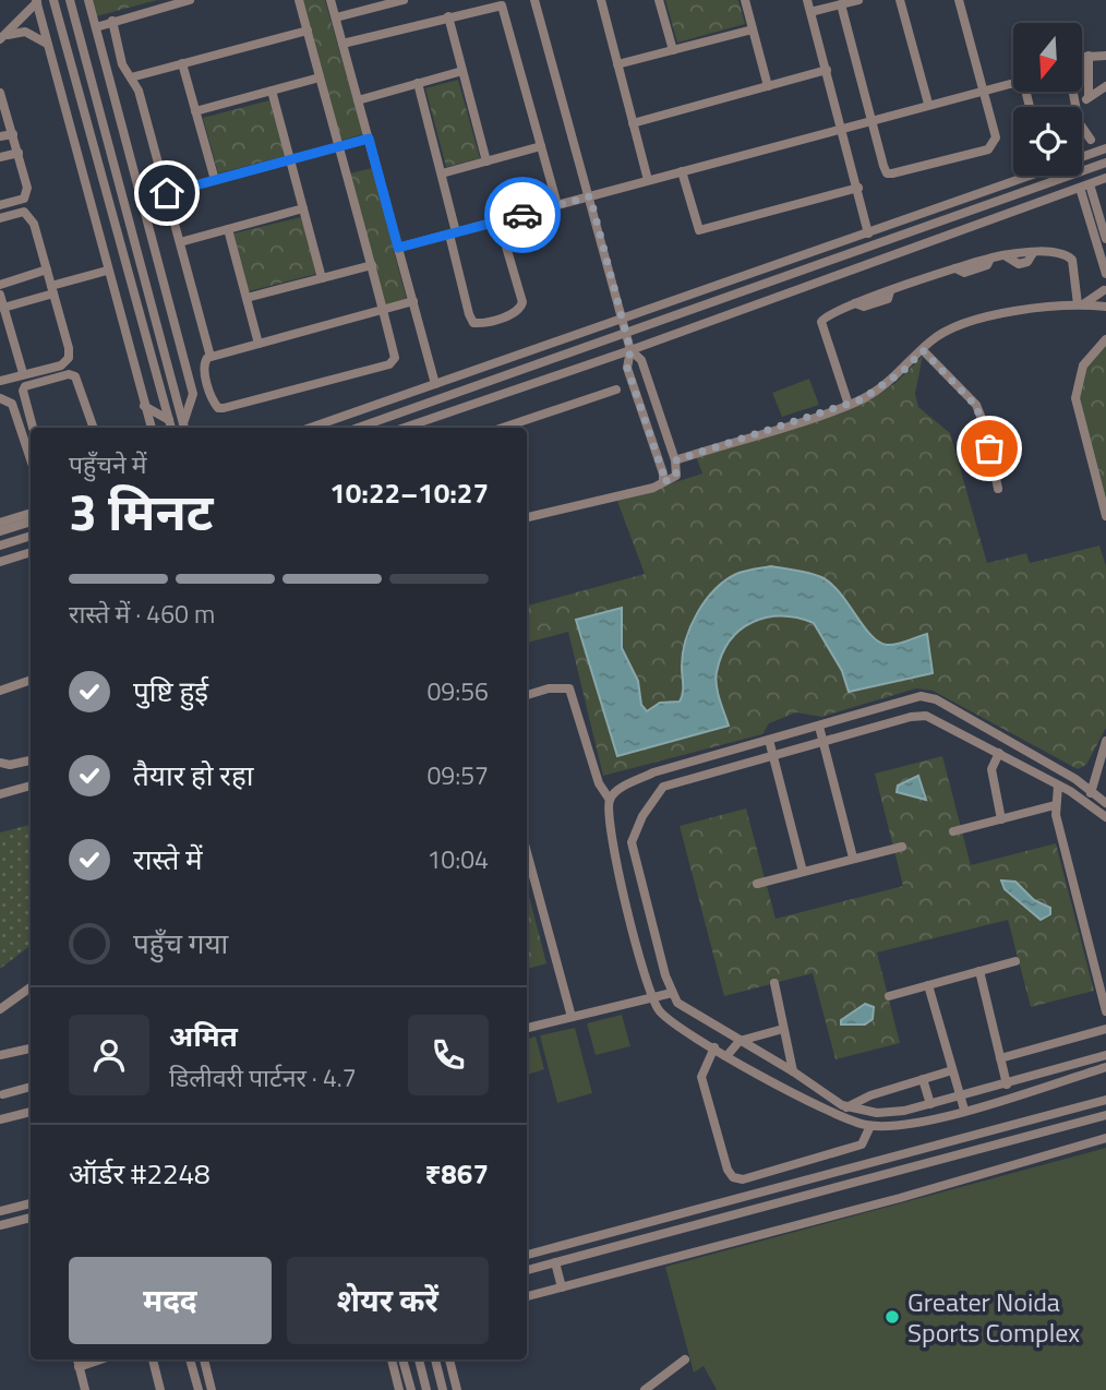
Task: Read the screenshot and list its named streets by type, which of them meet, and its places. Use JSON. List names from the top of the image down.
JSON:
{
  "places": ["Greater Noida Sports Complex"],
  "north": "bottom",
  "page": {
    "heading": ["3 मिनट", "पहुँचने में", "10:22–10:27"],
    "panel": [
      "अमित",
      "डिलीवरी पार्टनर · 4.7",
      "ऑर्डर #2248",
      "₹867"
    ],
    "bar": "रास्ते में · 460 m",
    "list": [
      ["पुष्टि हुई", "09:56"],
      ["तैयार हो रहा", "09:57"],
      ["रास्ते में", "10:04"],
      "पहुँच गया"
    ],
    "buttons": ["मदद", "शेयर करें"]
  }
}
